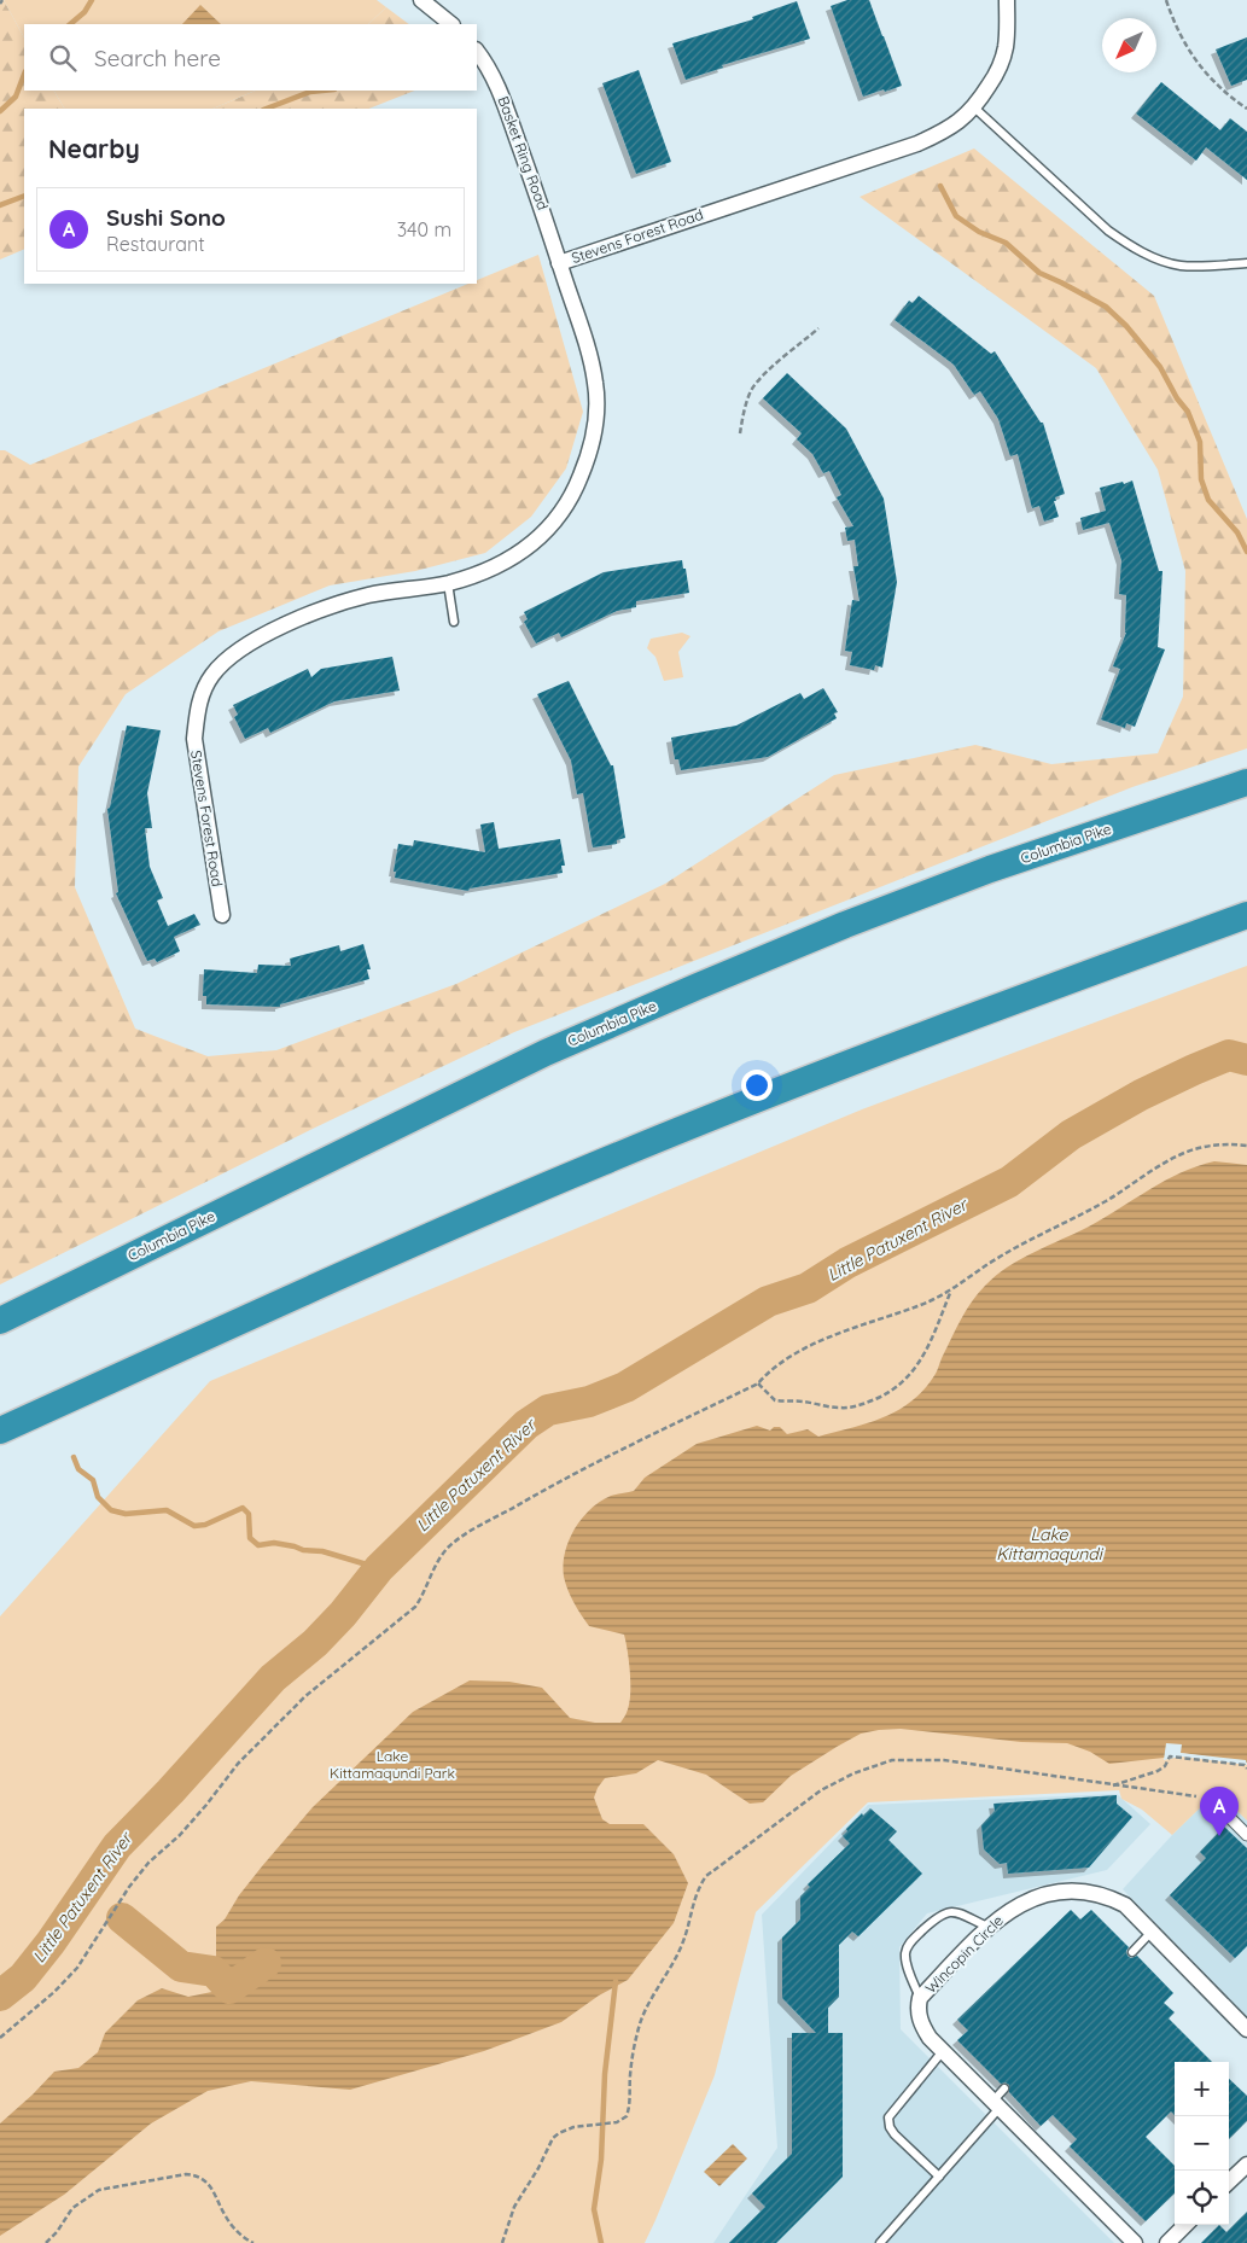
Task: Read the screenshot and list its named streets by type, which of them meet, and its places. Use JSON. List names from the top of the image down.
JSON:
{
  "streets": {
    "highway": ["Columbia Pike"],
    "street": ["Basket Ring Road", "Stevens Forest Road", "Wincopin Circle"]
  },
  "crossings": [
    ["Basket Ring Road", "Stevens Forest Road"]
  ],
  "water": ["Little Patuxent River", "Lake Kittamaqundi"],
  "parks": ["Lake Kittamaqundi Park"],
  "north": "bottom left",
  "page": {
    "search": "Search here",
    "heading": "Nearby",
    "list": [
      {
        "mark": "A",
        "name": "Sushi Sono",
        "note": "Restaurant",
        "value": "340 m"
      }
    ],
    "pins": "A",
    "map_buttons": ["+", "−"]
  }
}
